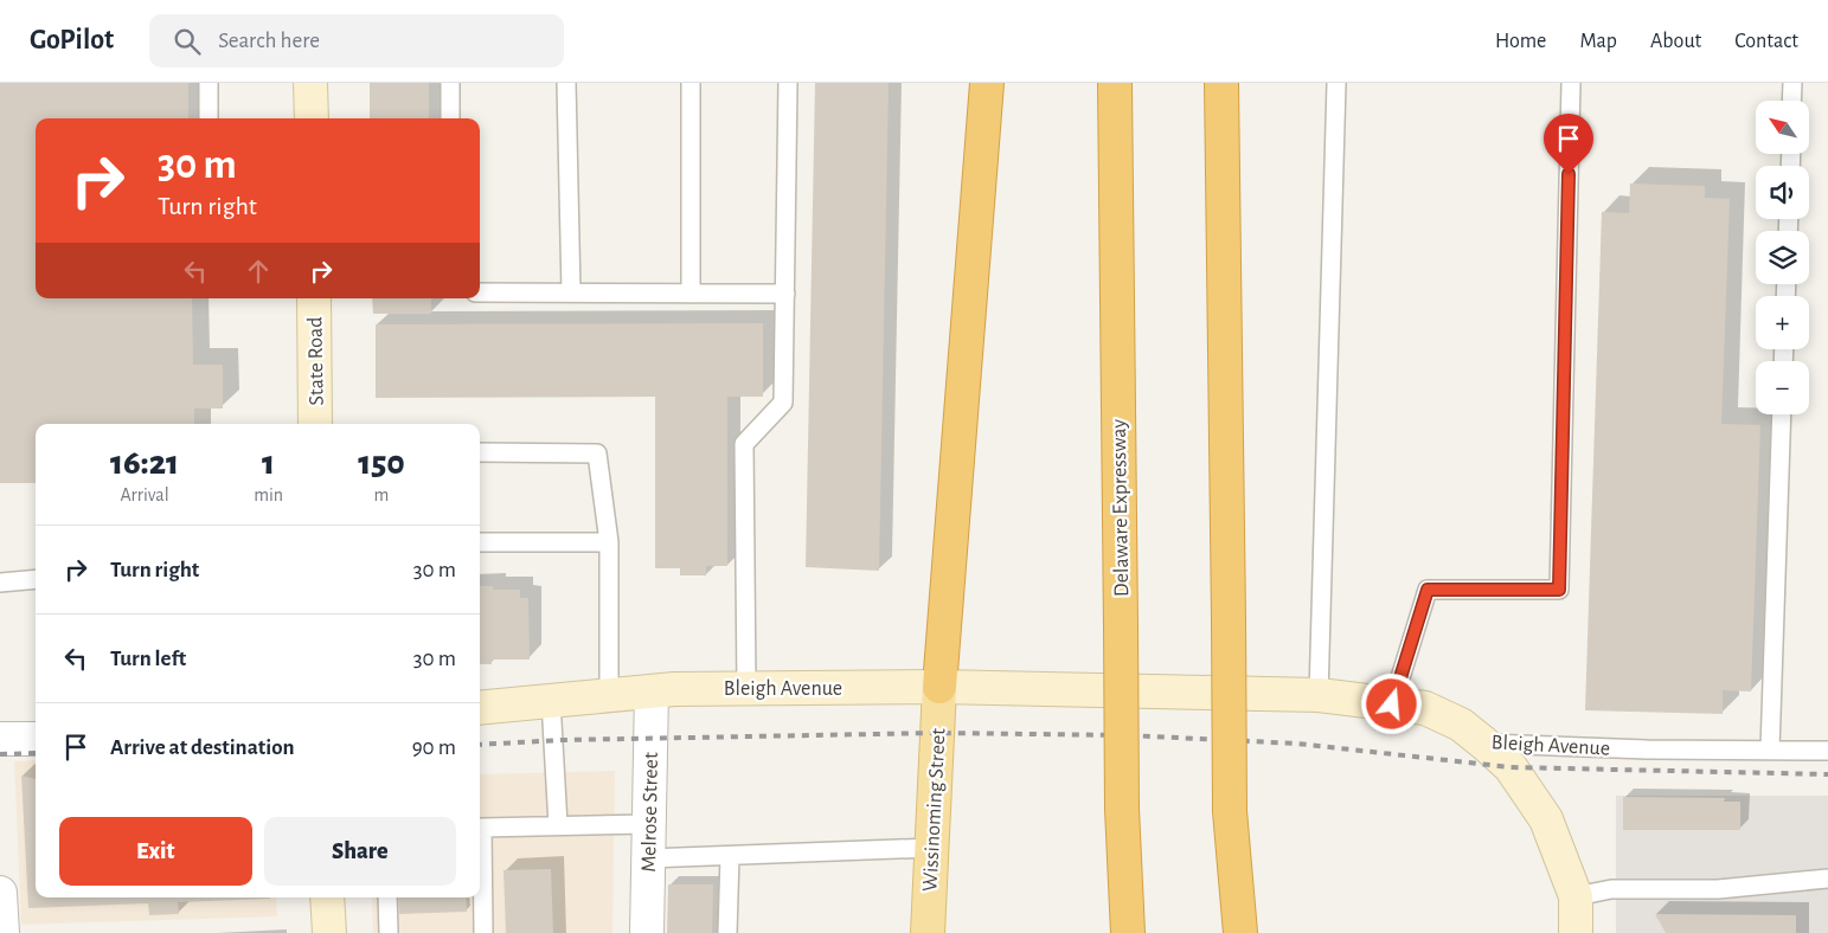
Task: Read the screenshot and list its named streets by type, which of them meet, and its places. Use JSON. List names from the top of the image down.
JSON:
{
  "streets": {
    "highway": ["Delaware Expressway"],
    "main road": ["State Road", "Bleigh Avenue", "Wissinoming Street"],
    "street": ["Melrose Street"]
  },
  "crossings": [
    ["Bleigh Avenue", "Wissinoming Street"],
    ["Bleigh Avenue", "Melrose Street"]
  ],
  "north": "top left",
  "page": {
    "header": "GoPilot",
    "search": "Search here",
    "nav": [
      "Home",
      "Map",
      "About",
      "Contact"
    ],
    "map_buttons": ["+", "−"],
    "turn": ["30 m", "Turn right"],
    "eta": [
      "16:21",
      "Arrival",
      "1",
      "min",
      "150",
      "m"
    ],
    "list": [
      {
        "name": "Turn right",
        "value": "30 m"
      },
      {
        "name": "Turn left",
        "value": "30 m"
      },
      {
        "name": "Arrive at destination",
        "value": "90 m"
      }
    ],
    "buttons": ["Exit", "Share"]
  }
}
